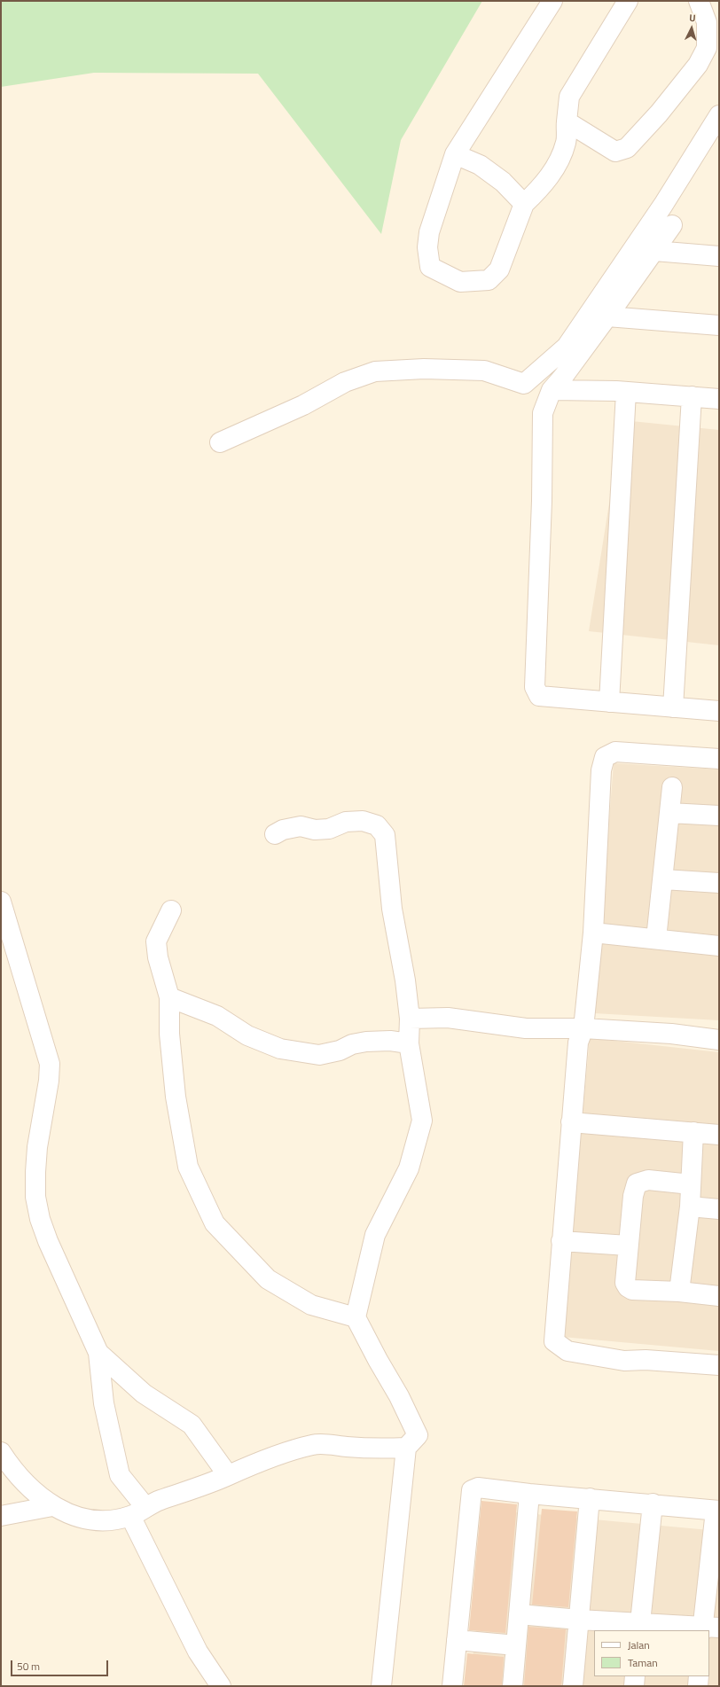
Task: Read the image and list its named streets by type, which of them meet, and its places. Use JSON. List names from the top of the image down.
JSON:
{
  "legend": ["Jalan", "Taman"],
  "scale_bar": "50 m",
  "north": "top"
}
